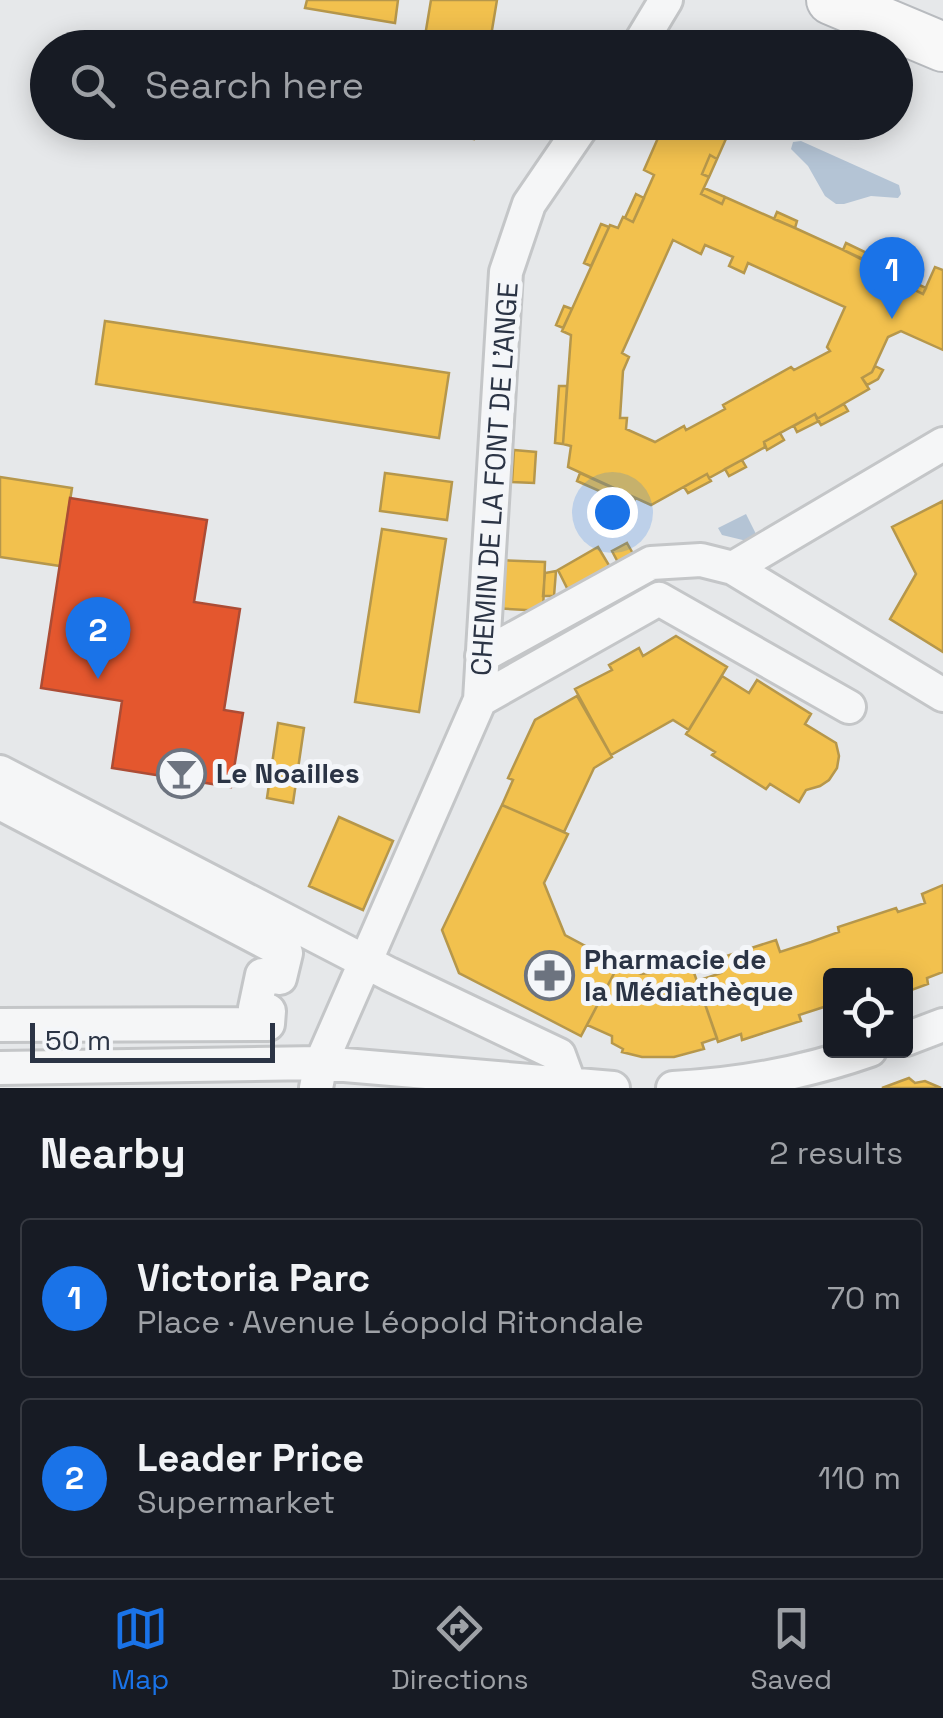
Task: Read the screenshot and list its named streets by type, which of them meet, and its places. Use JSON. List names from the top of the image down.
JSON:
{
  "streets": {
    "street": ["CHEMIN DE LA FONT DE L'ANGE"]
  },
  "places": {
    "bar": ["Le Noailles"],
    "pharmacy": ["Pharmacie de la Médiathèque"]
  },
  "scale_bar": "50 m",
  "page": {
    "search": "Search here",
    "pins": ["1", "2"],
    "scale": "50 m",
    "heading": ["Nearby", "2 results"],
    "list": [
      {
        "mark": "1",
        "name": "Victoria Parc",
        "note": "Place · Avenue Léopold Ritondale",
        "value": "70 m"
      },
      {
        "mark": "2",
        "name": "Leader Price",
        "note": "Supermarket",
        "value": "110 m"
      }
    ],
    "nav": ["Map", "Directions", "Saved"]
  }
}
